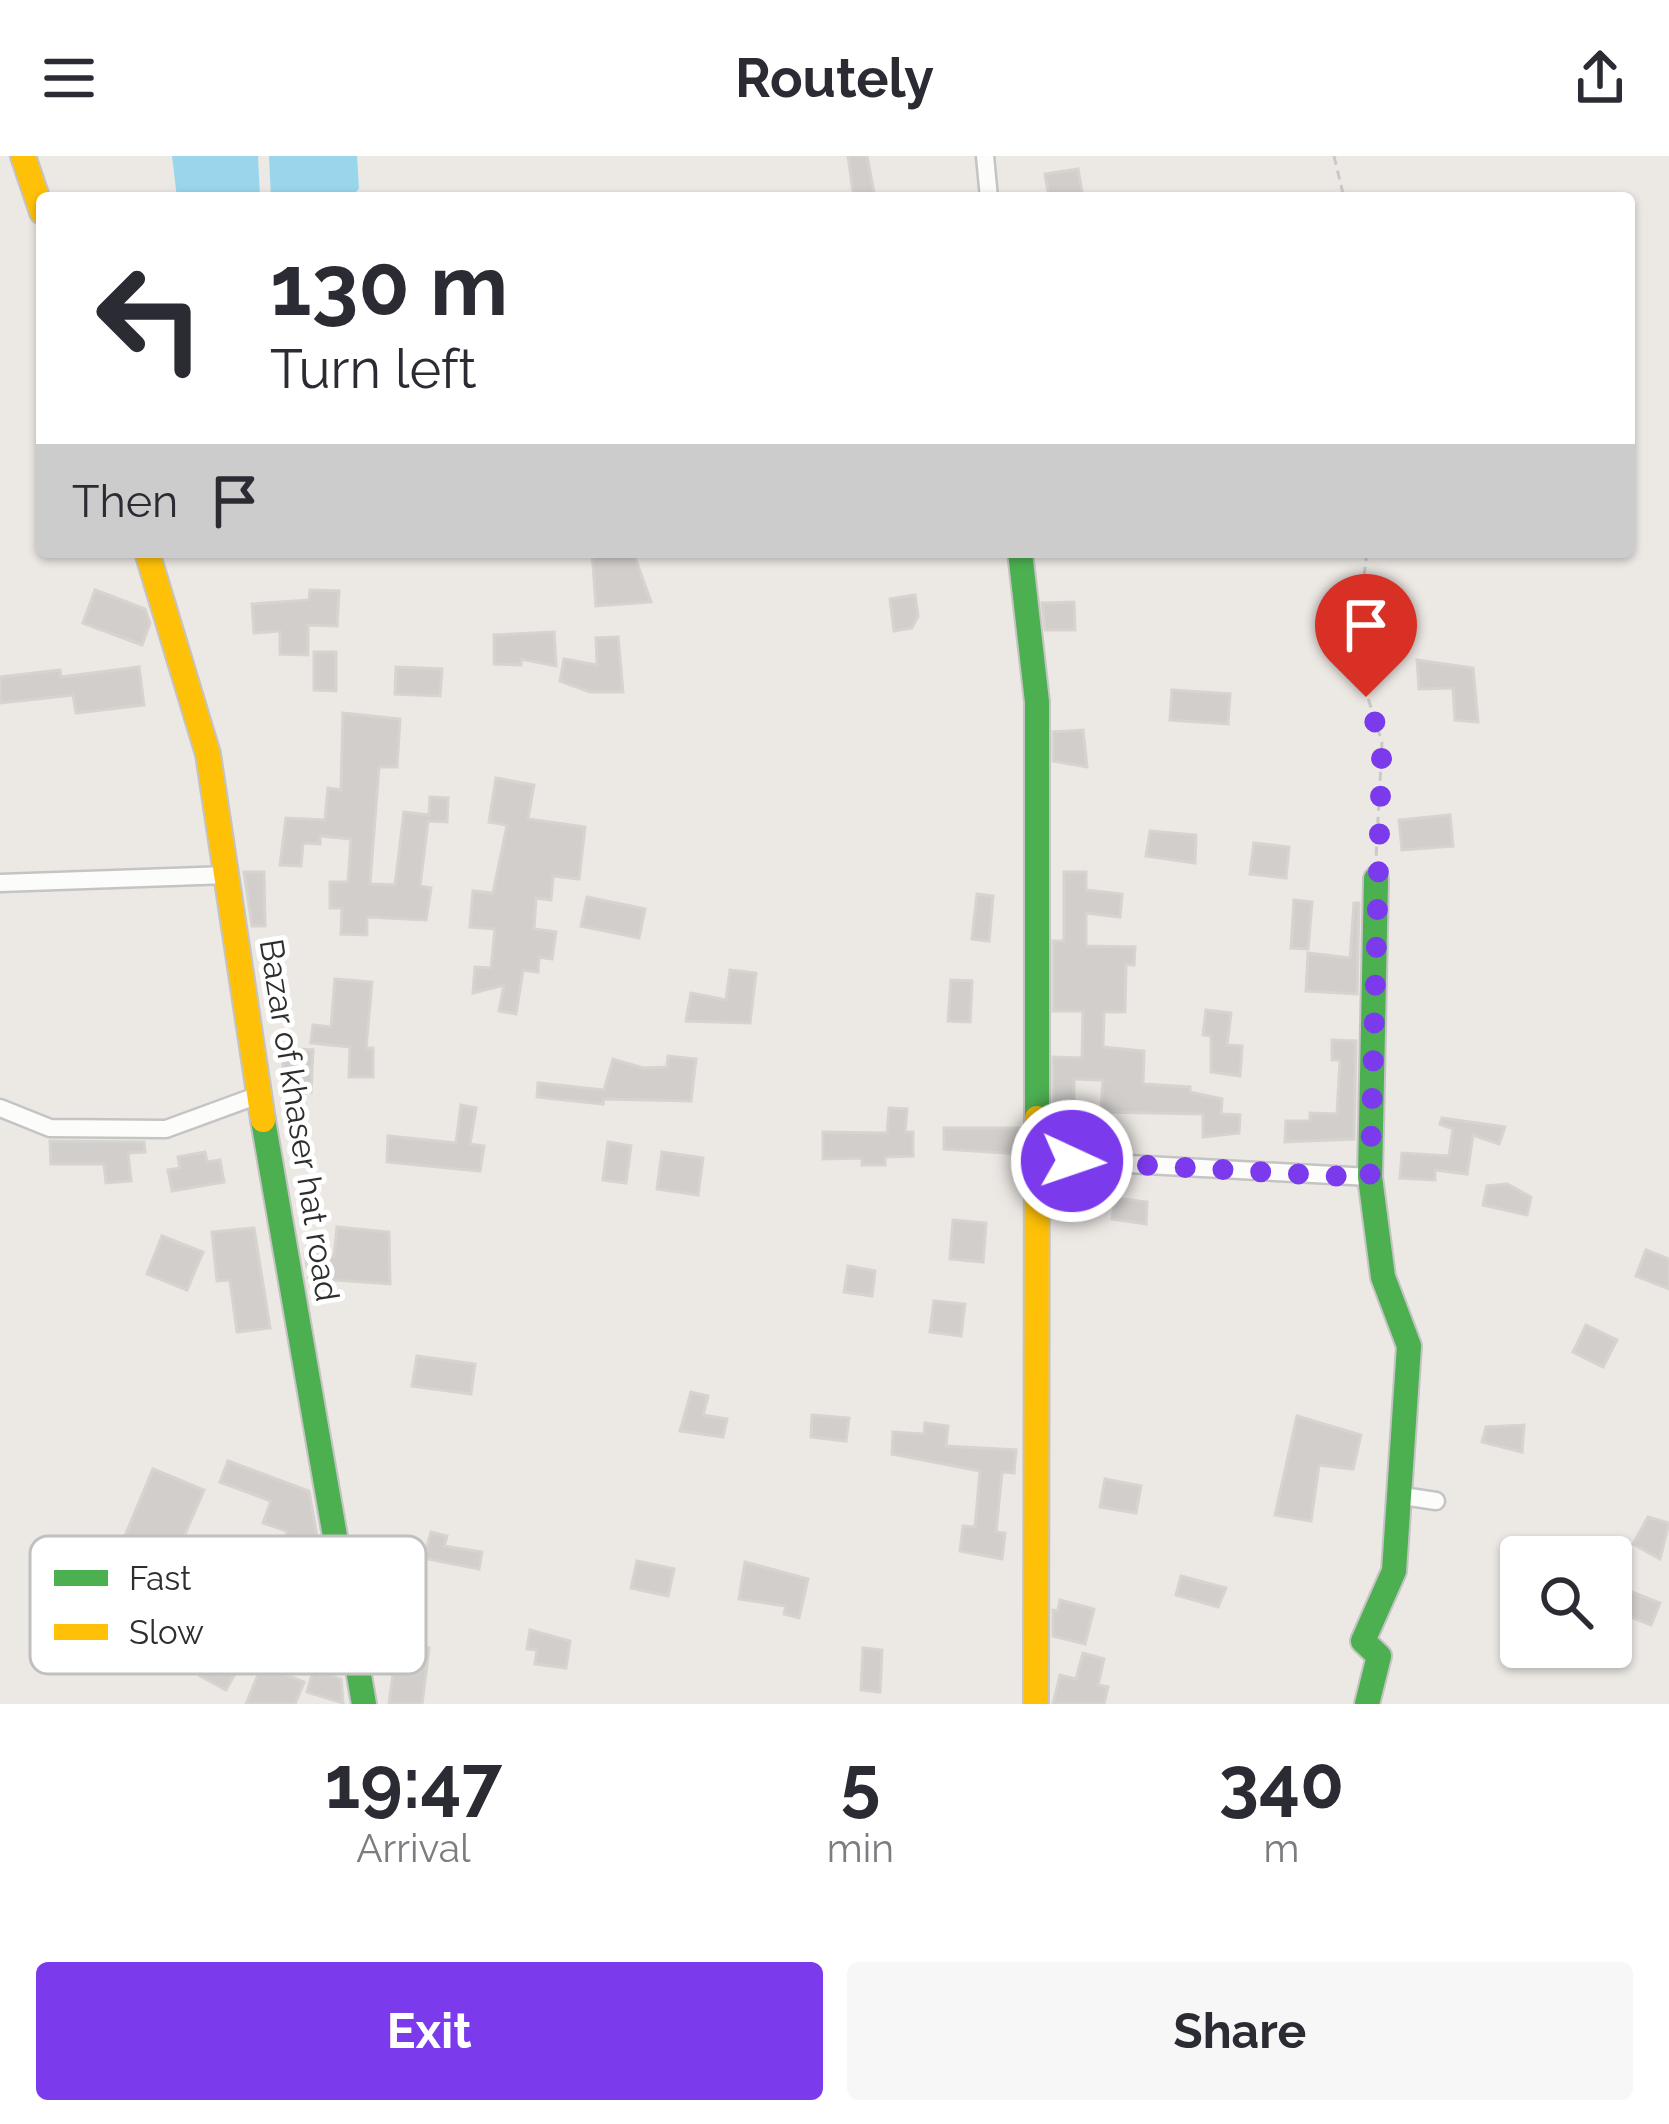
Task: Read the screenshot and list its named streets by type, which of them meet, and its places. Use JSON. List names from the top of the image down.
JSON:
{
  "streets": {
    "street": ["Bazar of khaser hat road"]
  },
  "legend": ["Fast", "Slow"],
  "page": {
    "header": "Routely",
    "turn": ["130 m", "Turn left"],
    "then": "Then",
    "eta": [
      "19:47",
      "Arrival",
      "5",
      "min",
      "340",
      "m"
    ],
    "buttons": ["Exit", "Share"]
  }
}
